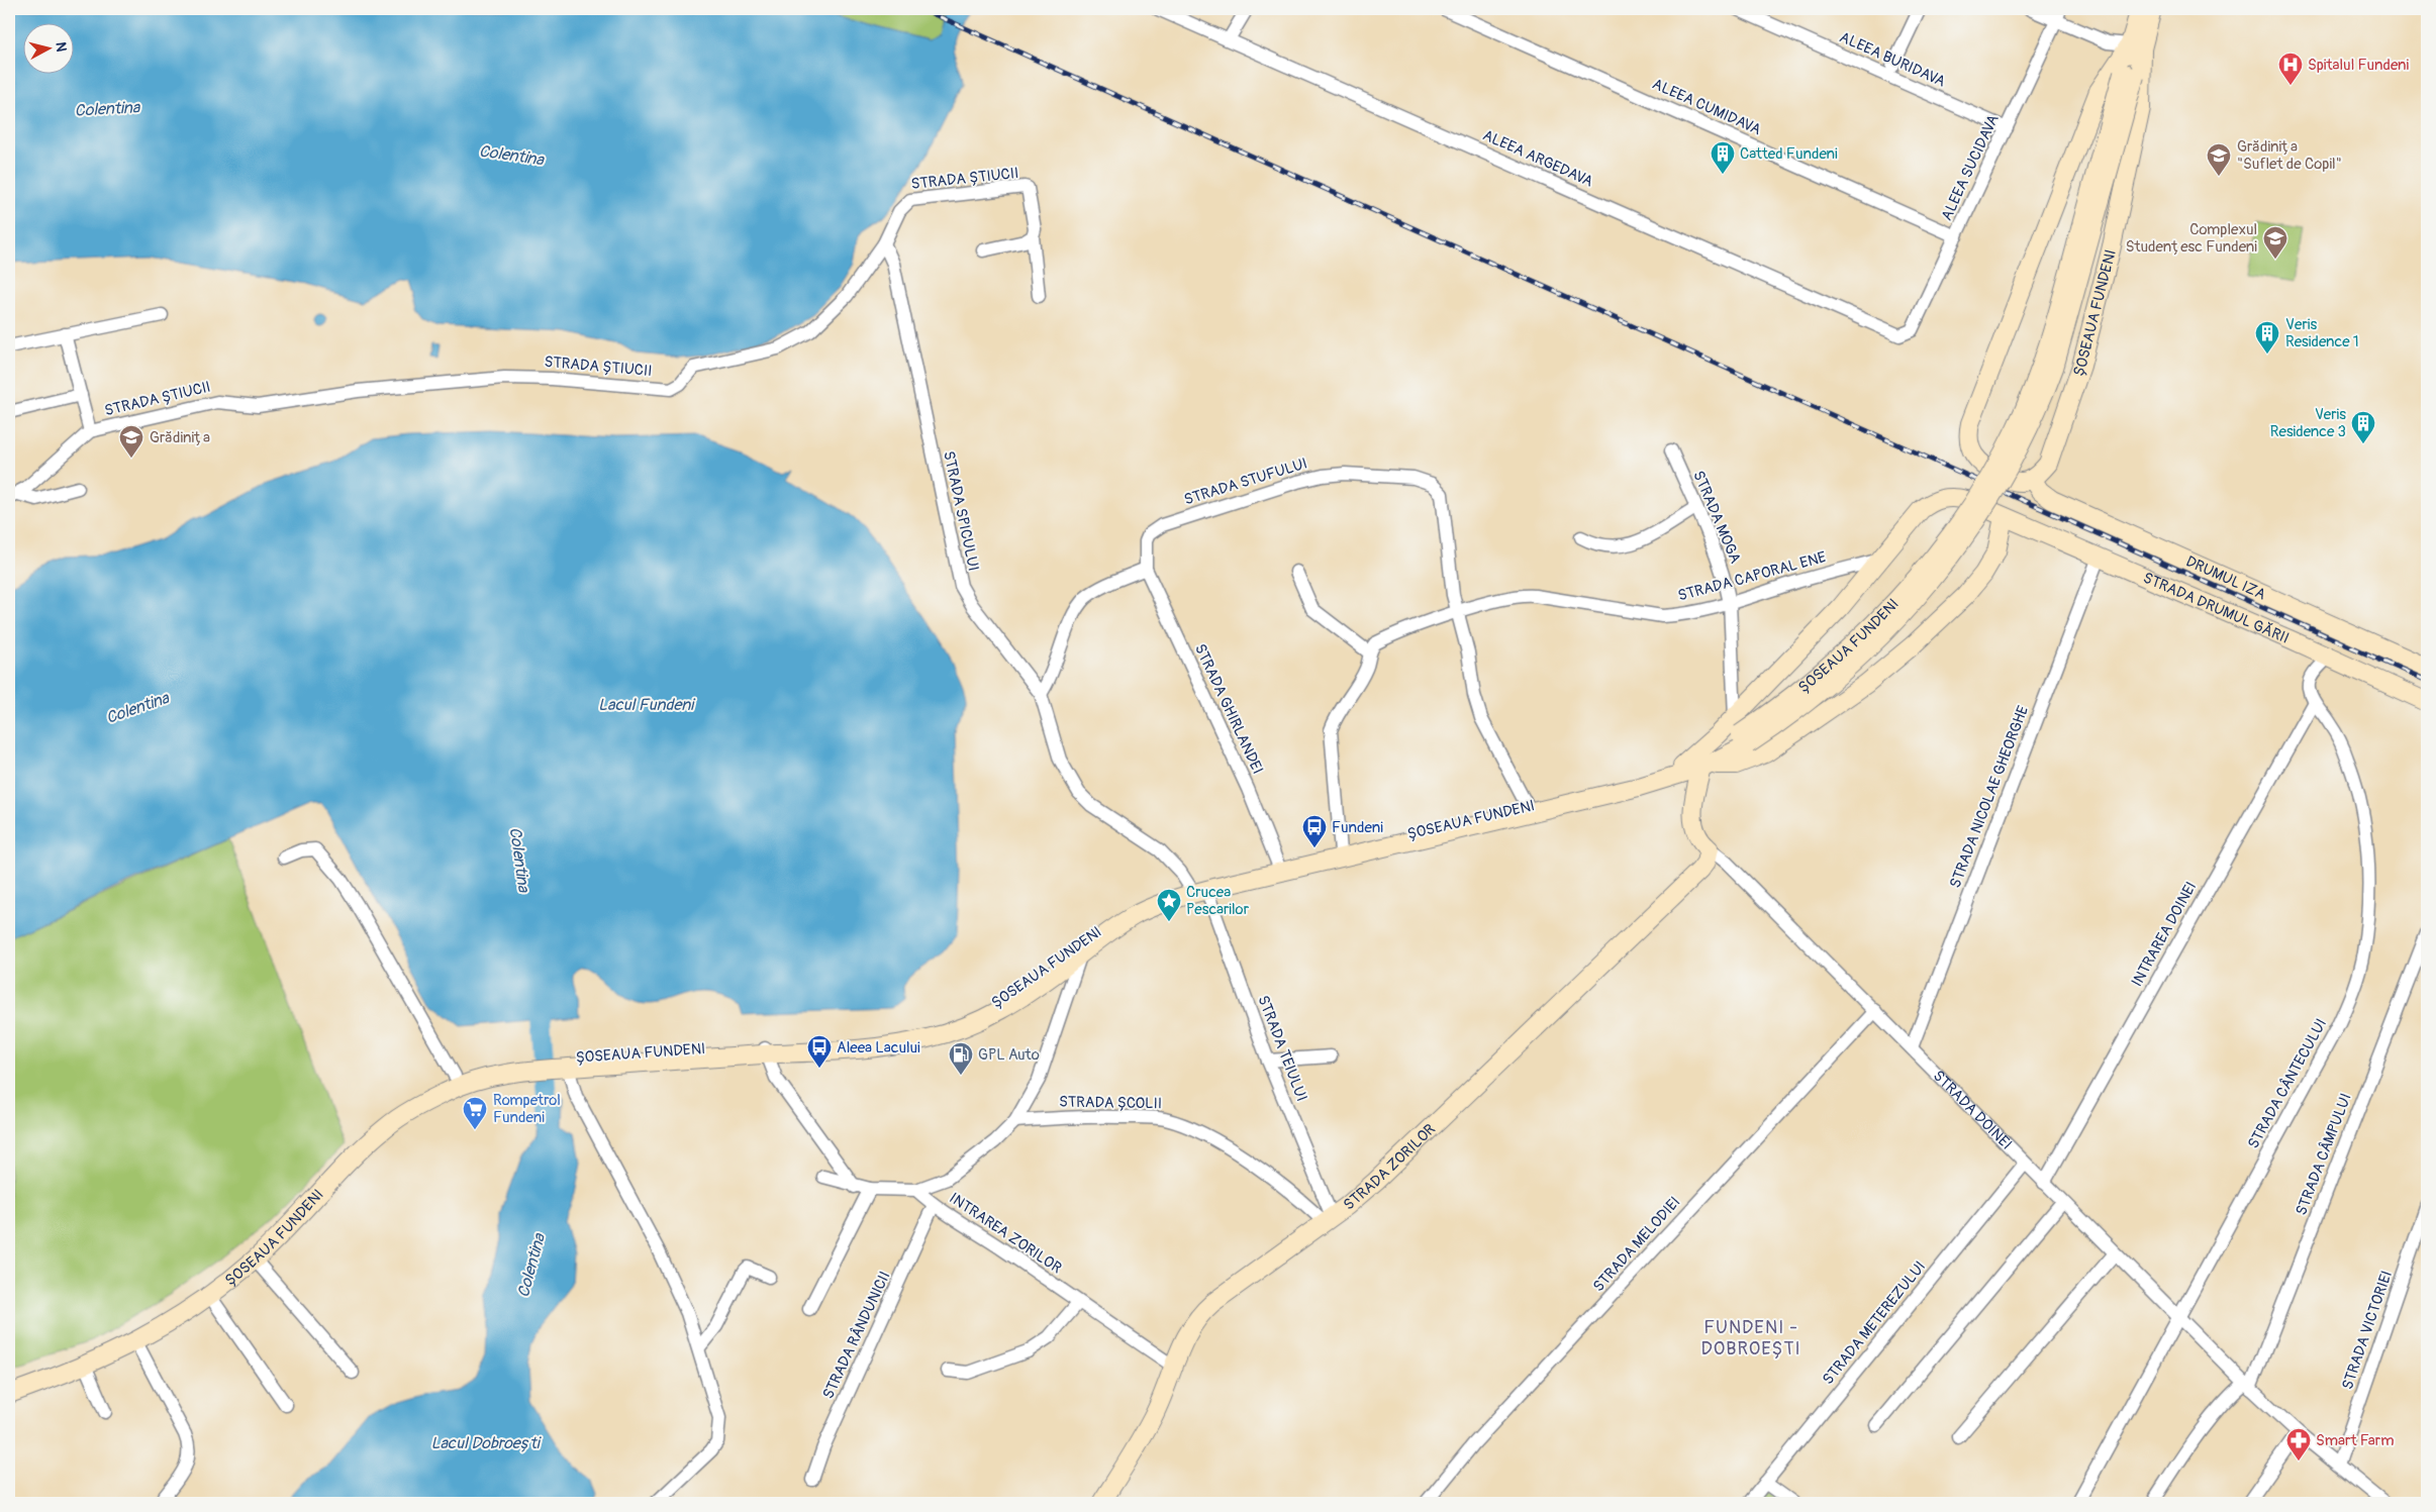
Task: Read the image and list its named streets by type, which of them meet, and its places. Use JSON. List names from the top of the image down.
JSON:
{
  "streets": {
    "main road": [
      "ȘOSEAUA FUNDENI",
      "DRUMUL IZA",
      "STRADA DRUMUL GĂRII",
      "STRADA DOINEI",
      "STRADA ZORILOR"
    ],
    "street": [
      "ALEEA BURIDAVA",
      "ALEEA CUMIDAVA",
      "ALEEA ARGEDAVA",
      "ALEEA SUCIDAVA",
      "STRADA ȘTIUCII",
      "STRADA STUFULUI",
      "STRADA SPICULUI",
      "STRADA MOGA",
      "STRADA CAPORAL ENE",
      "STRADA GHIRLANDEI",
      "STRADA NICOLAE GHEORGHE",
      "INTRAREA DOINEI",
      "STRADA TEIULUI",
      "STRADA CÂNTECULUI",
      "STRADA ȘCOLII",
      "STRADA CÂMPULUI",
      "INTRAREA ZORILOR",
      "STRADA MELODIEI",
      "STRADA METEREZULUI",
      "STRADA VICTORIEI",
      "STRADA RÂNDUNICII"
    ]
  },
  "crossings": [
    ["ALEEA BURIDAVA", "ALEEA SUCIDAVA"],
    ["ALEEA CUMIDAVA", "ALEEA SUCIDAVA"],
    ["ALEEA ARGEDAVA", "ALEEA SUCIDAVA"],
    ["STRADA ȘTIUCII", "STRADA SPICULUI"],
    ["ȘOSEAUA FUNDENI", "STRADA SPICULUI"],
    ["ȘOSEAUA FUNDENI", "STRADA MOGA"],
    ["ȘOSEAUA FUNDENI", "STRADA CAPORAL ENE"],
    ["ȘOSEAUA FUNDENI", "DRUMUL IZA"],
    ["ȘOSEAUA FUNDENI", "STRADA DRUMUL GĂRII"],
    ["ȘOSEAUA FUNDENI", "STRADA GHIRLANDEI"],
    ["ȘOSEAUA FUNDENI", "STRADA TEIULUI"],
    ["ȘOSEAUA FUNDENI", "STRADA DOINEI"],
    ["STRADA STUFULUI", "STRADA CAPORAL ENE"],
    ["STRADA STUFULUI", "STRADA GHIRLANDEI"],
    ["STRADA SPICULUI", "STRADA TEIULUI"],
    ["STRADA MOGA", "STRADA CAPORAL ENE"],
    ["STRADA DRUMUL GĂRII", "STRADA NICOLAE GHEORGHE"],
    ["STRADA DRUMUL GĂRII", "STRADA CÂNTECULUI"],
    ["STRADA NICOLAE GHEORGHE", "STRADA DOINEI"],
    ["INTRAREA DOINEI", "STRADA CÂNTECULUI"],
    ["INTRAREA DOINEI", "STRADA DOINEI"],
    ["STRADA TEIULUI", "STRADA ȘCOLII"],
    ["STRADA TEIULUI", "STRADA ZORILOR"],
    ["STRADA CÂNTECULUI", "STRADA DOINEI"],
    ["STRADA ȘCOLII", "STRADA ZORILOR"],
    ["STRADA DOINEI", "STRADA CÂMPULUI"],
    ["STRADA DOINEI", "STRADA ZORILOR"],
    ["STRADA DOINEI", "STRADA MELODIEI"],
    ["STRADA DOINEI", "STRADA METEREZULUI"],
    ["STRADA DOINEI", "STRADA VICTORIEI"],
    ["STRADA ZORILOR", "INTRAREA ZORILOR"],
    ["INTRAREA ZORILOR", "STRADA RÂNDUNICII"]
  ],
  "districts": ["FUNDENI - DOBROEȘTI"],
  "water": ["Colentina", "Lacul Fundeni", "Lacul Dobroești"],
  "places": {
    "hospital": ["Spitalul Fundeni"],
    "building": ["Catted Fundeni", "Veris Residence 1", "Veris Residence 3"],
    "school or university": ["Grădinița \"Suflet de Copil\"", "Complexul Studențesc Fundeni", "Grădinița"],
    "bus stop": ["Fundeni", "Aleea Lacului"],
    "place": ["Crucea Pescarilor"],
    "fuel station": ["GPL Auto"],
    "supermarket": ["Rompetrol Fundeni"],
    "pharmacy": ["Smart Farm"]
  },
  "north": "right"
}
